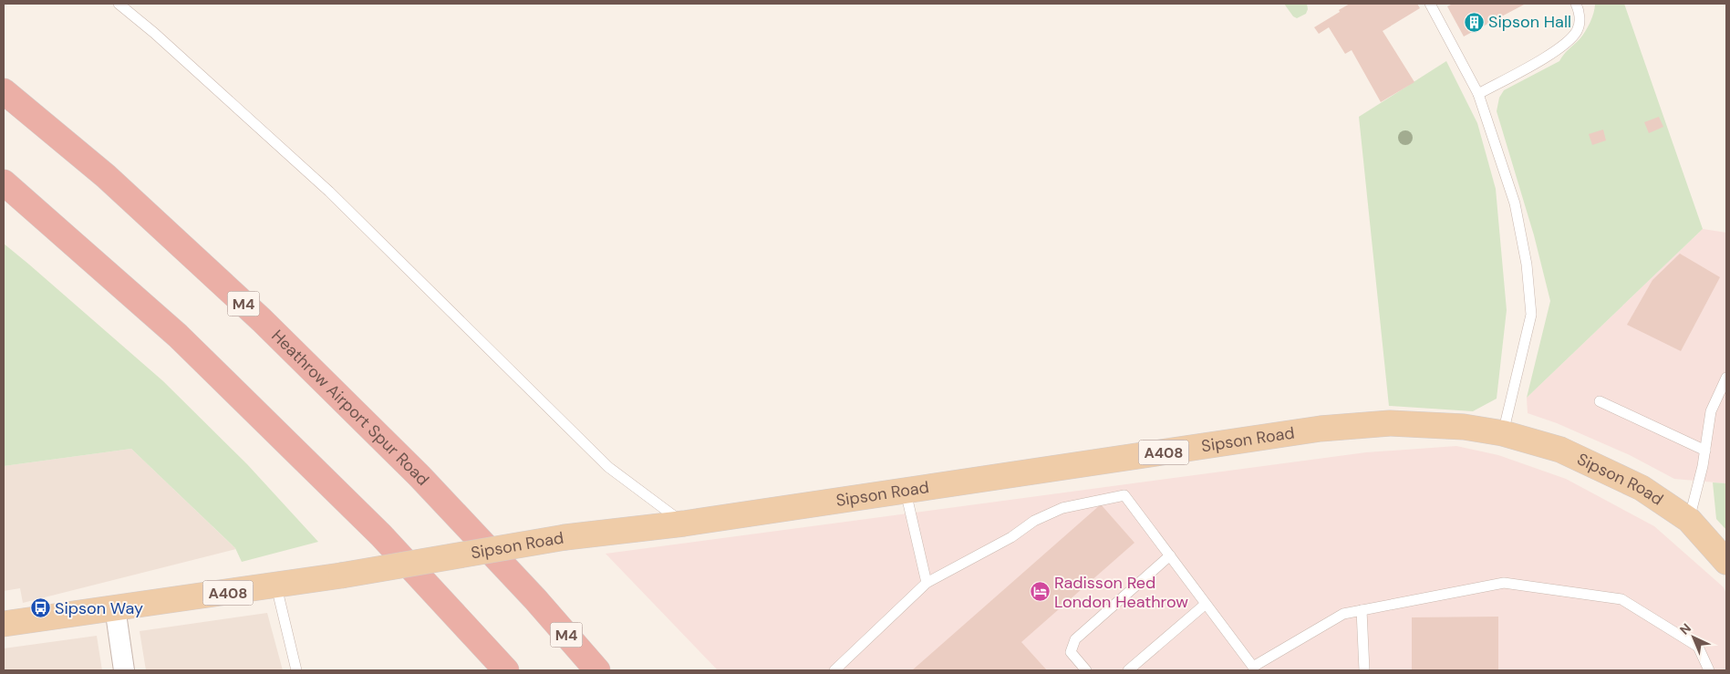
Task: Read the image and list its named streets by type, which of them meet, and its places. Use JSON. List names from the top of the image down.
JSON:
{
  "streets": {
    "highway": ["M4", "Heathrow Airport Spur Road"],
    "main road": ["Sipson Road", "A408"]
  },
  "places": {
    "building": ["Sipson Hall"],
    "hotel": ["Radisson Red London Heathrow"],
    "bus stop": ["Sipson Way"]
  },
  "north": "top left"
}
